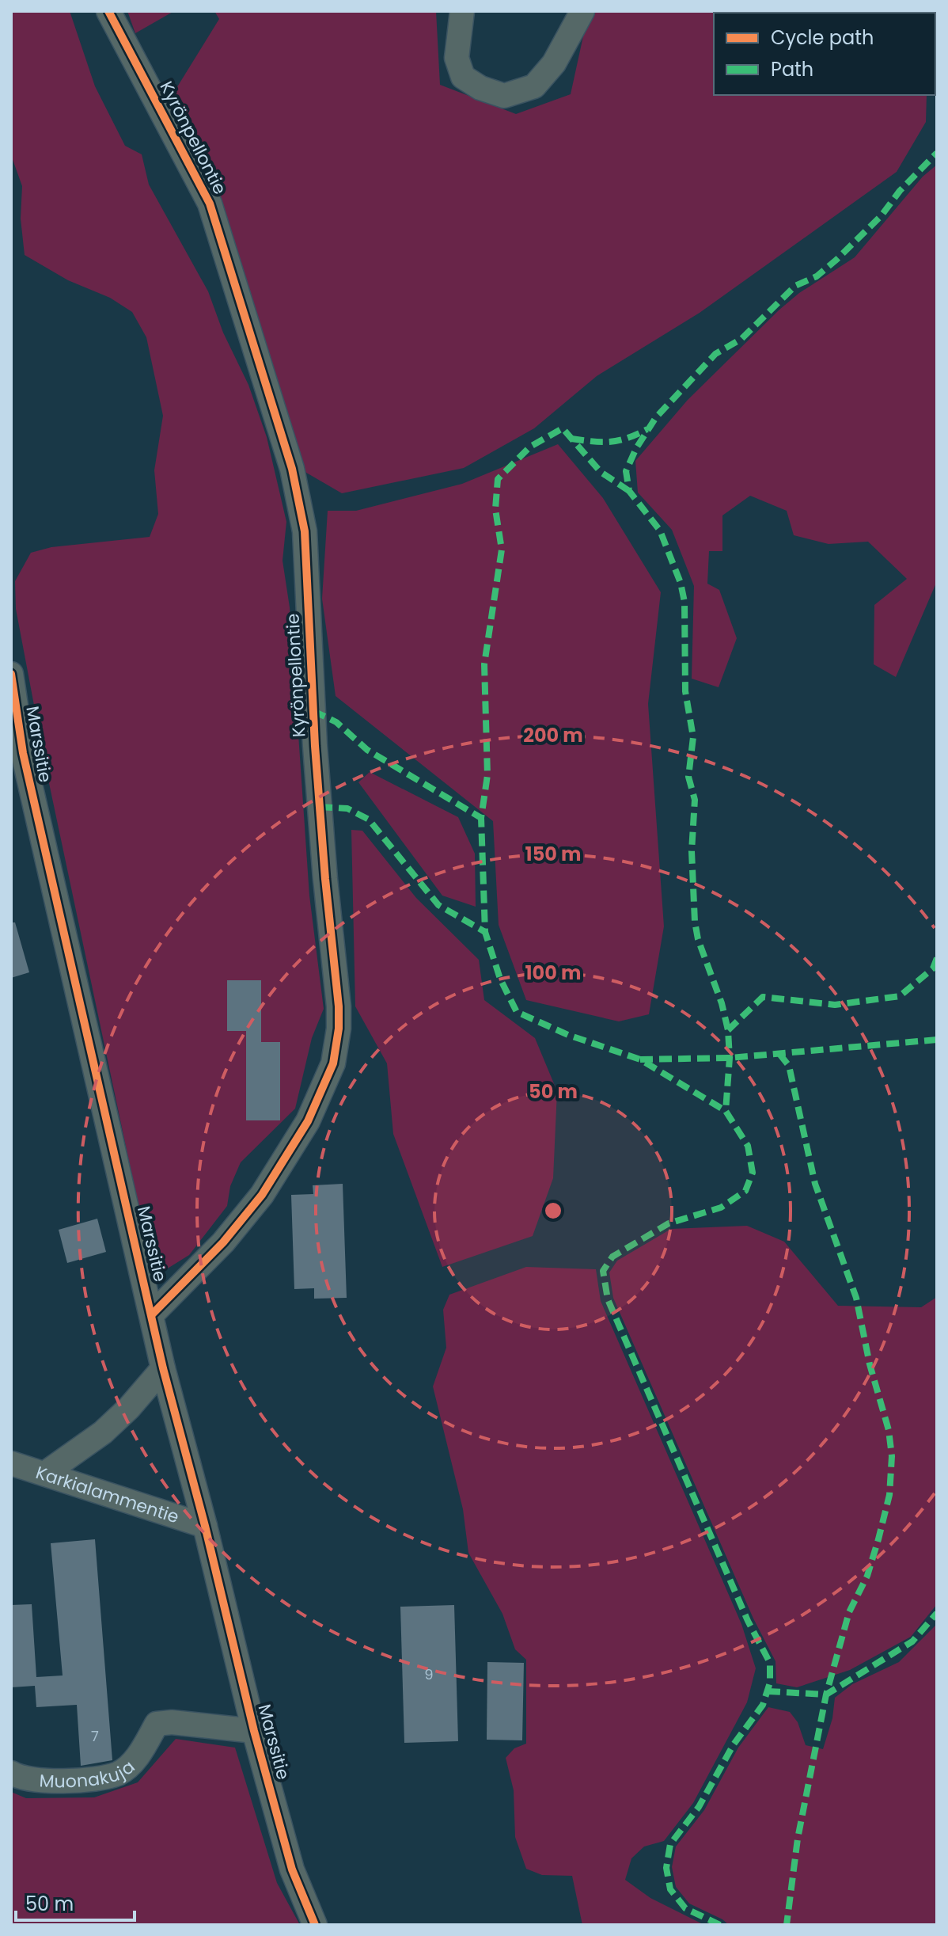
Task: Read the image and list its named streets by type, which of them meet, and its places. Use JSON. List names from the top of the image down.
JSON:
{
  "streets": {
    "street": [
      "Kyrönpellontie",
      "Marssitie",
      "Karkialammentie",
      "Muonakuja"
    ]
  },
  "crossings": [
    ["Kyrönpellontie", "Marssitie"],
    ["Marssitie", "Karkialammentie"],
    ["Marssitie", "Muonakuja"]
  ],
  "house_numbers": ["9", "7"],
  "legend": ["Cycle path", "Path"],
  "scale_bar": "50 m",
  "rings": [
    "200 m",
    "150 m",
    "100 m",
    "50 m"
  ]
}
